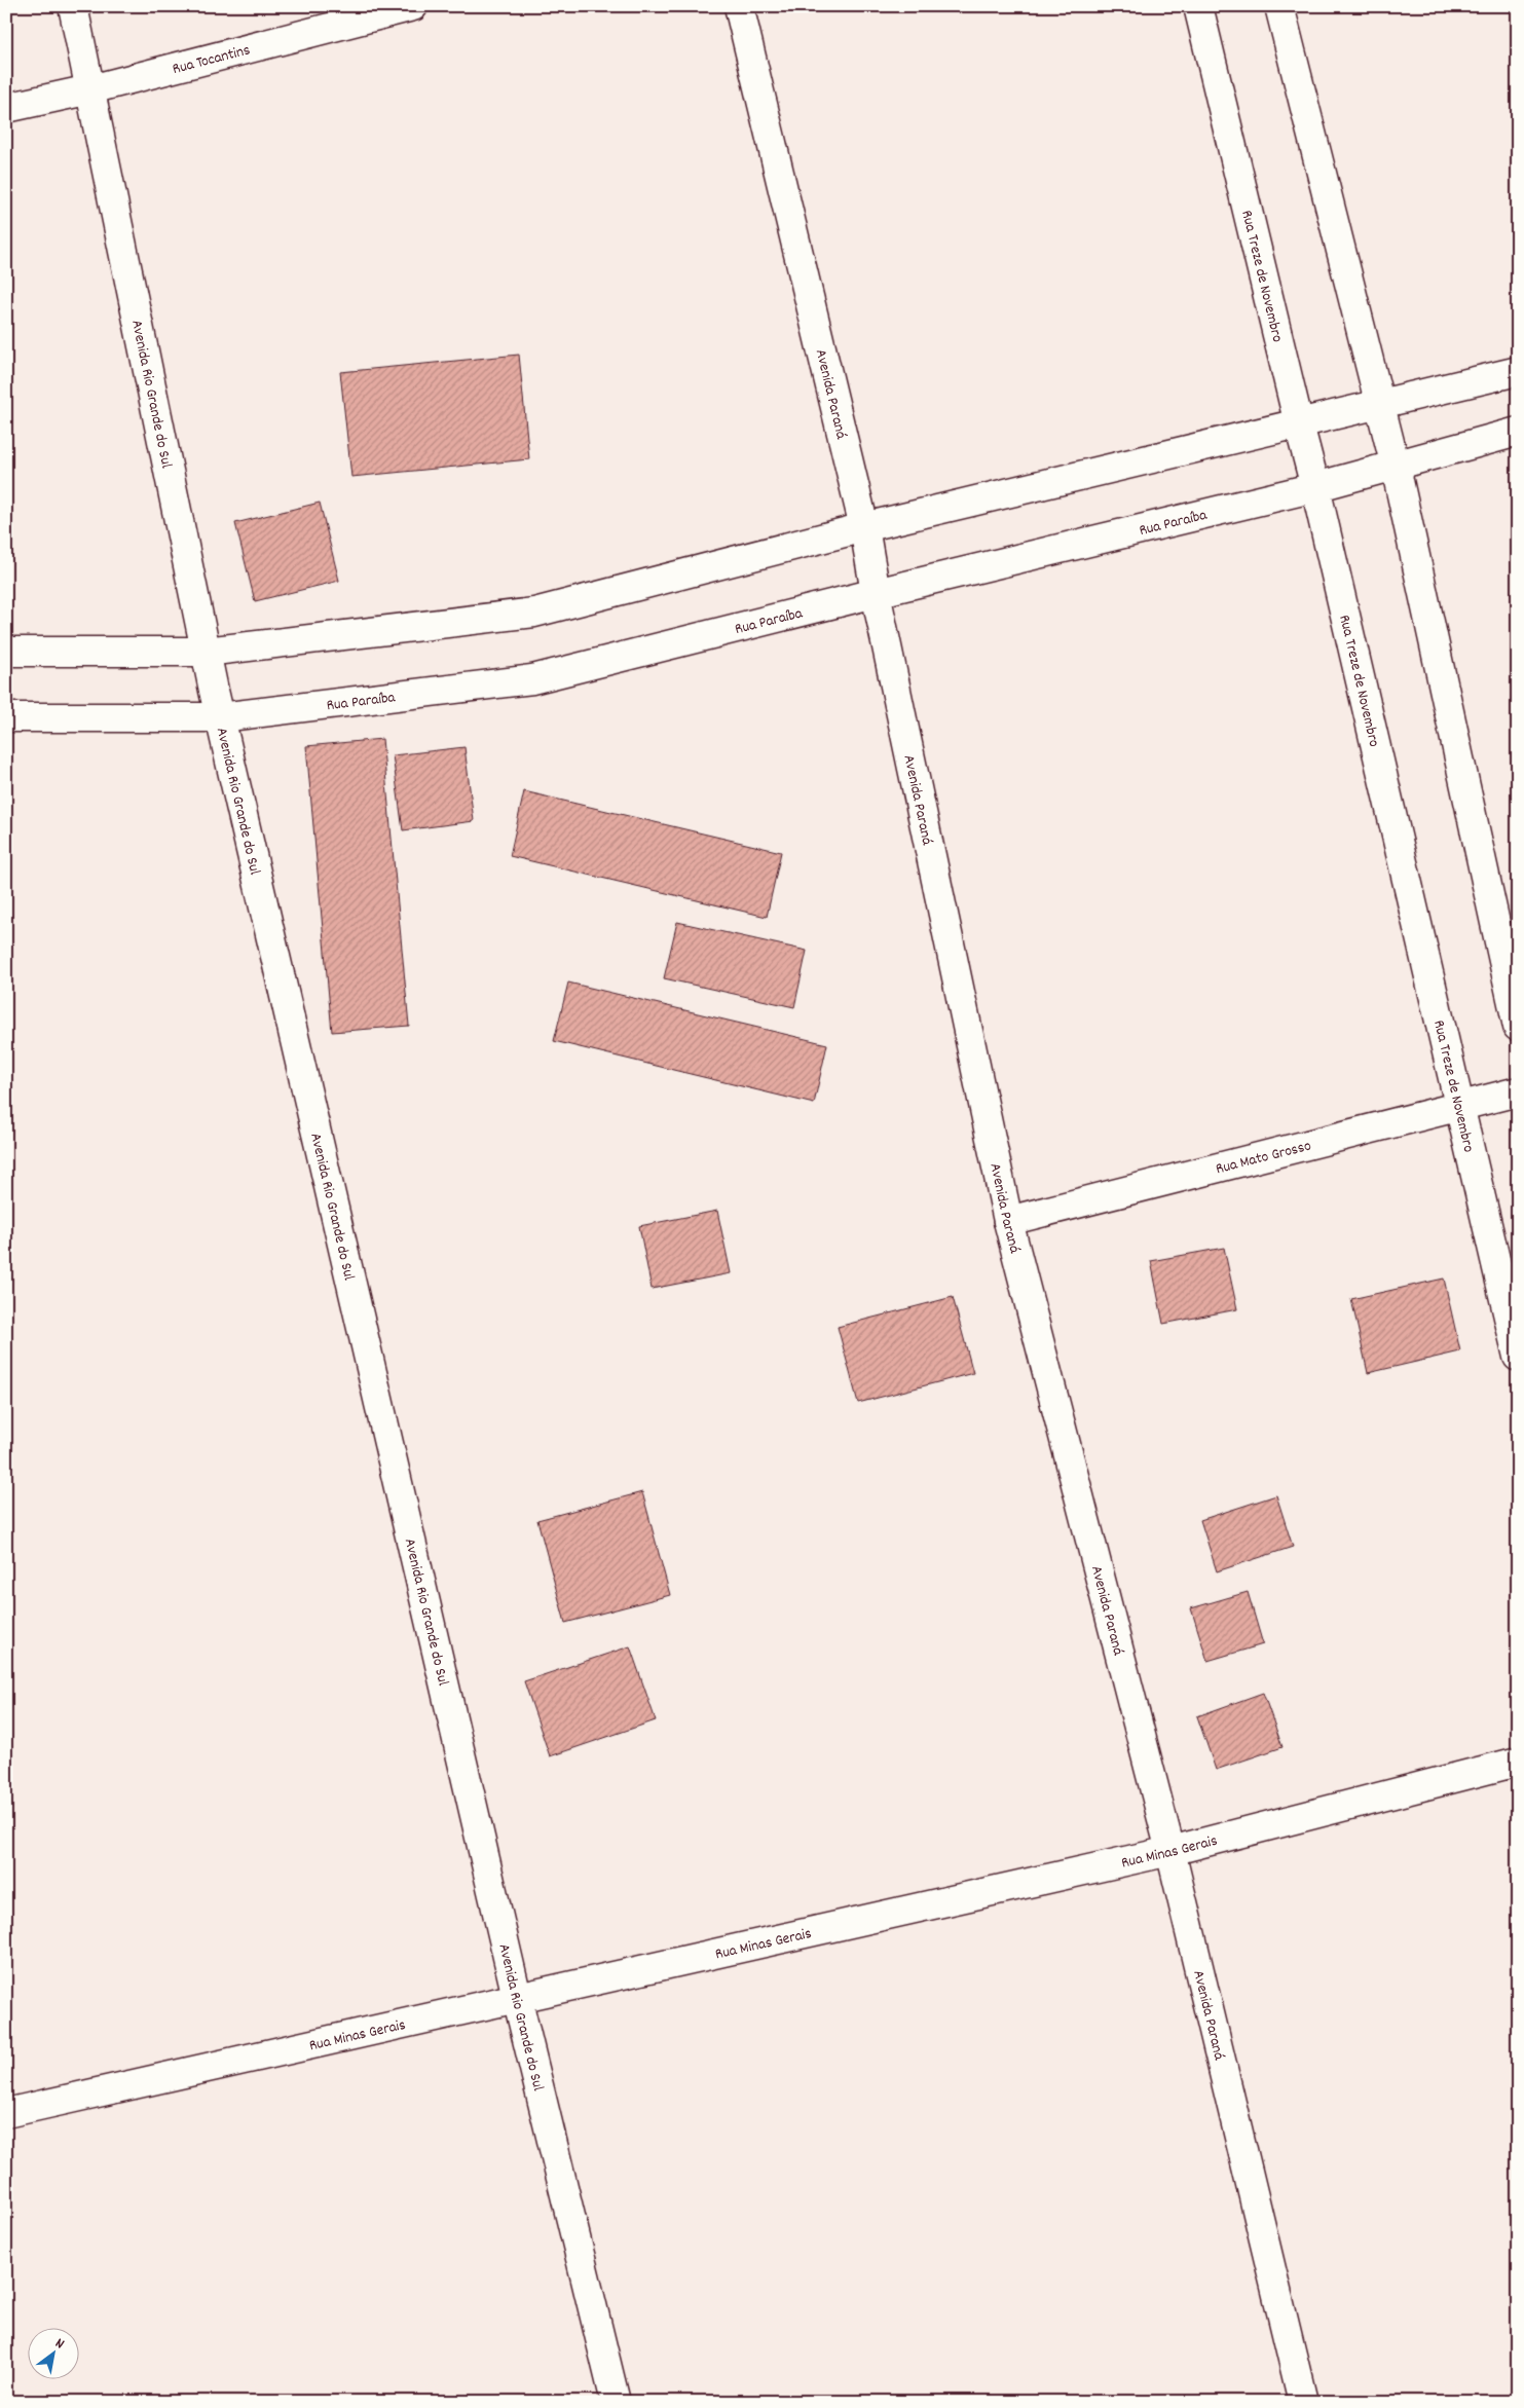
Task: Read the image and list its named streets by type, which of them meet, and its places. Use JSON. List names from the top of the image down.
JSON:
{
  "streets": {
    "street": [
      "Rua Tocantins",
      "Rua Treze de Novembro",
      "Avenida Rio Grande do Sul",
      "Avenida Paraná",
      "Rua Paraíba",
      "Rua Mato Grosso",
      "Rua Minas Gerais"
    ]
  },
  "crossings": [
    ["Rua Tocantins", "Avenida Rio Grande do Sul"],
    ["Rua Treze de Novembro", "Rua Paraíba"],
    ["Rua Treze de Novembro", "Rua Mato Grosso"],
    ["Avenida Rio Grande do Sul", "Rua Paraíba"],
    ["Avenida Rio Grande do Sul", "Rua Minas Gerais"],
    ["Avenida Paraná", "Rua Paraíba"],
    ["Avenida Paraná", "Rua Mato Grosso"],
    ["Avenida Paraná", "Rua Minas Gerais"]
  ],
  "north": "top right"
}
